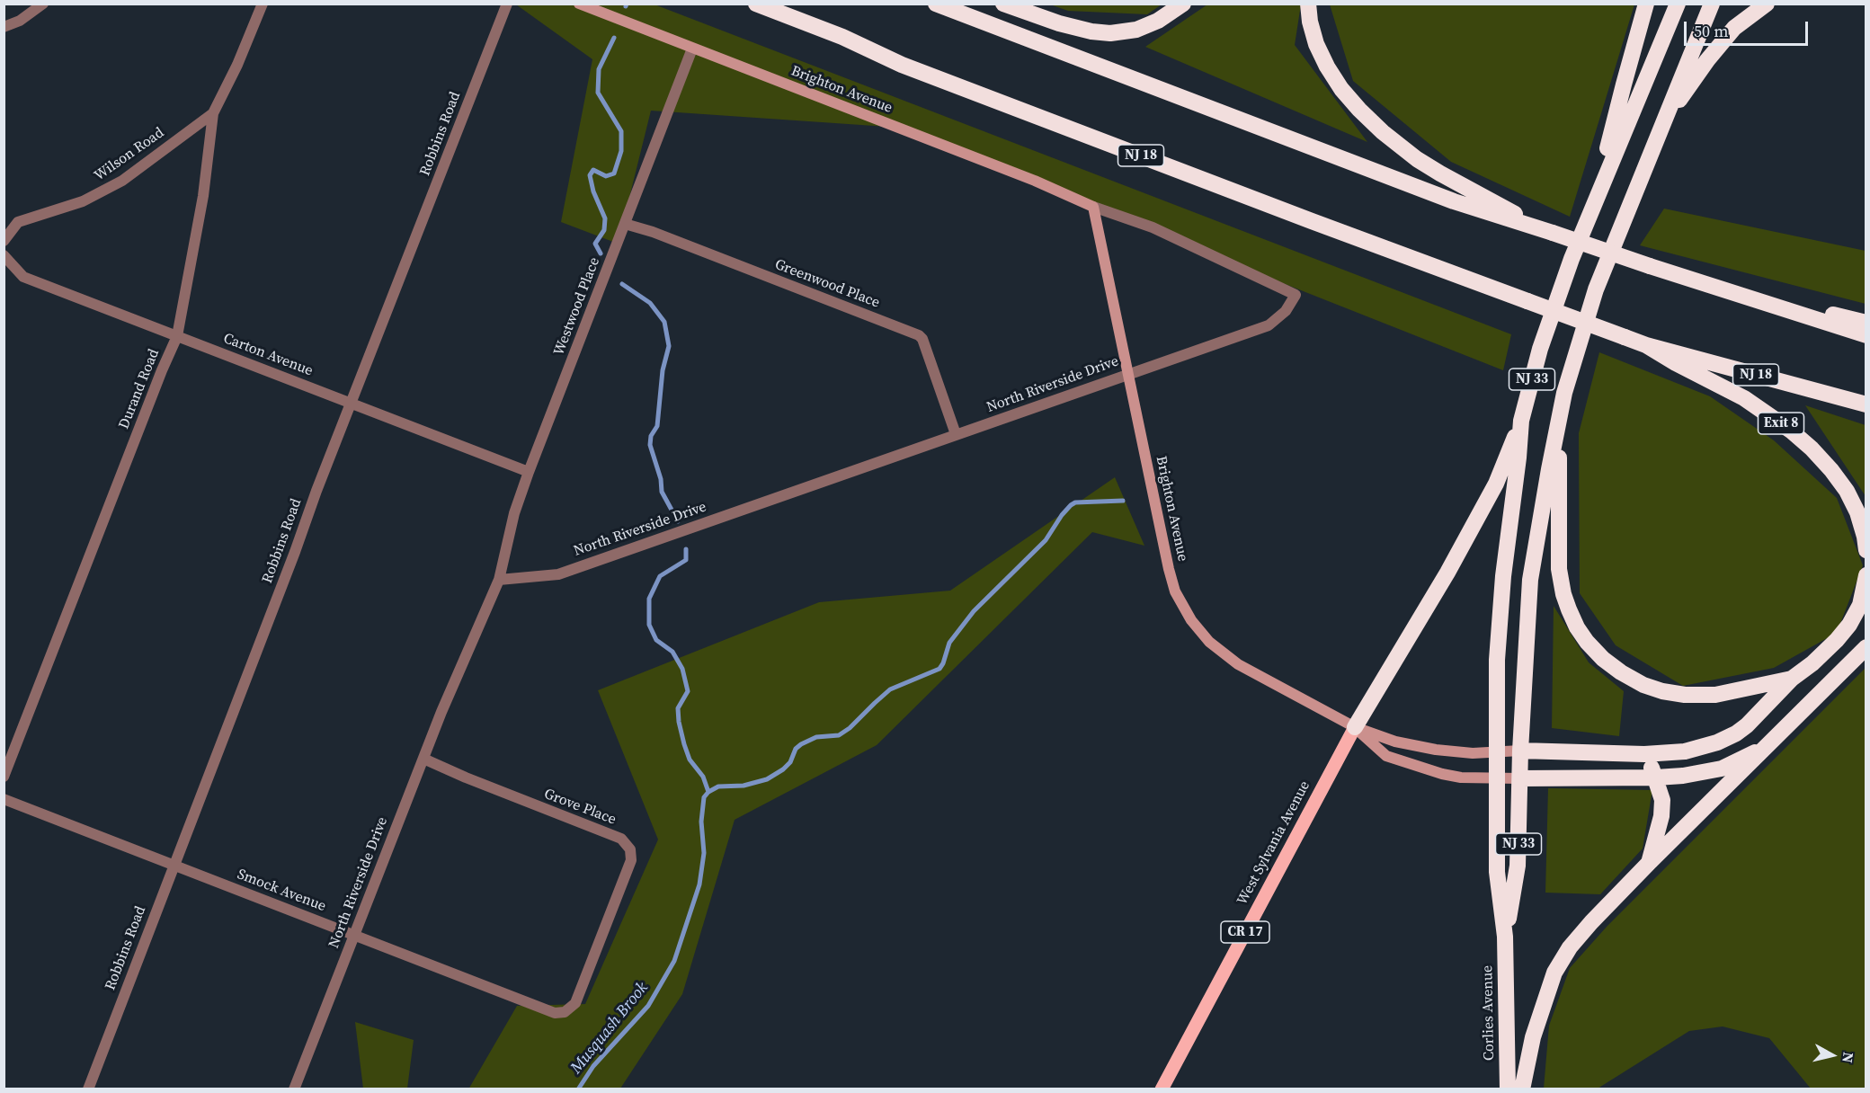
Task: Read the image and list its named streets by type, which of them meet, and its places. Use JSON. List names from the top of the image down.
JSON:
{
  "streets": {
    "highway": [
      "NJ 18",
      "NJ 33",
      "Exit 8",
      "Corlies Avenue"
    ],
    "main road": ["West Sylvania Avenue", "CR 17"],
    "street": [
      "Brighton Avenue",
      "Robbins Road",
      "Wilson Road",
      "Greenwood Place",
      "Westwood Place",
      "Carton Avenue",
      "North Riverside Drive",
      "Durand Road",
      "Grove Place",
      "Smock Avenue"
    ]
  },
  "crossings": [
    ["Brighton Avenue", "Westwood Place"],
    ["Brighton Avenue", "NJ 33"],
    ["Brighton Avenue", "North Riverside Drive"],
    ["Brighton Avenue", "West Sylvania Avenue"],
    ["Robbins Road", "Carton Avenue"],
    ["Robbins Road", "Smock Avenue"],
    ["Wilson Road", "Durand Road"],
    ["NJ 18", "Exit 8"],
    ["Greenwood Place", "Westwood Place"],
    ["Greenwood Place", "North Riverside Drive"],
    ["Westwood Place", "Carton Avenue"],
    ["Westwood Place", "North Riverside Drive"],
    ["Carton Avenue", "Durand Road"],
    ["NJ 33", "Corlies Avenue"],
    ["North Riverside Drive", "Grove Place"],
    ["North Riverside Drive", "Smock Avenue"],
    ["Grove Place", "Smock Avenue"]
  ],
  "water": ["Musquash Brook"],
  "scale_bar": "50 m",
  "north": "right"
}
